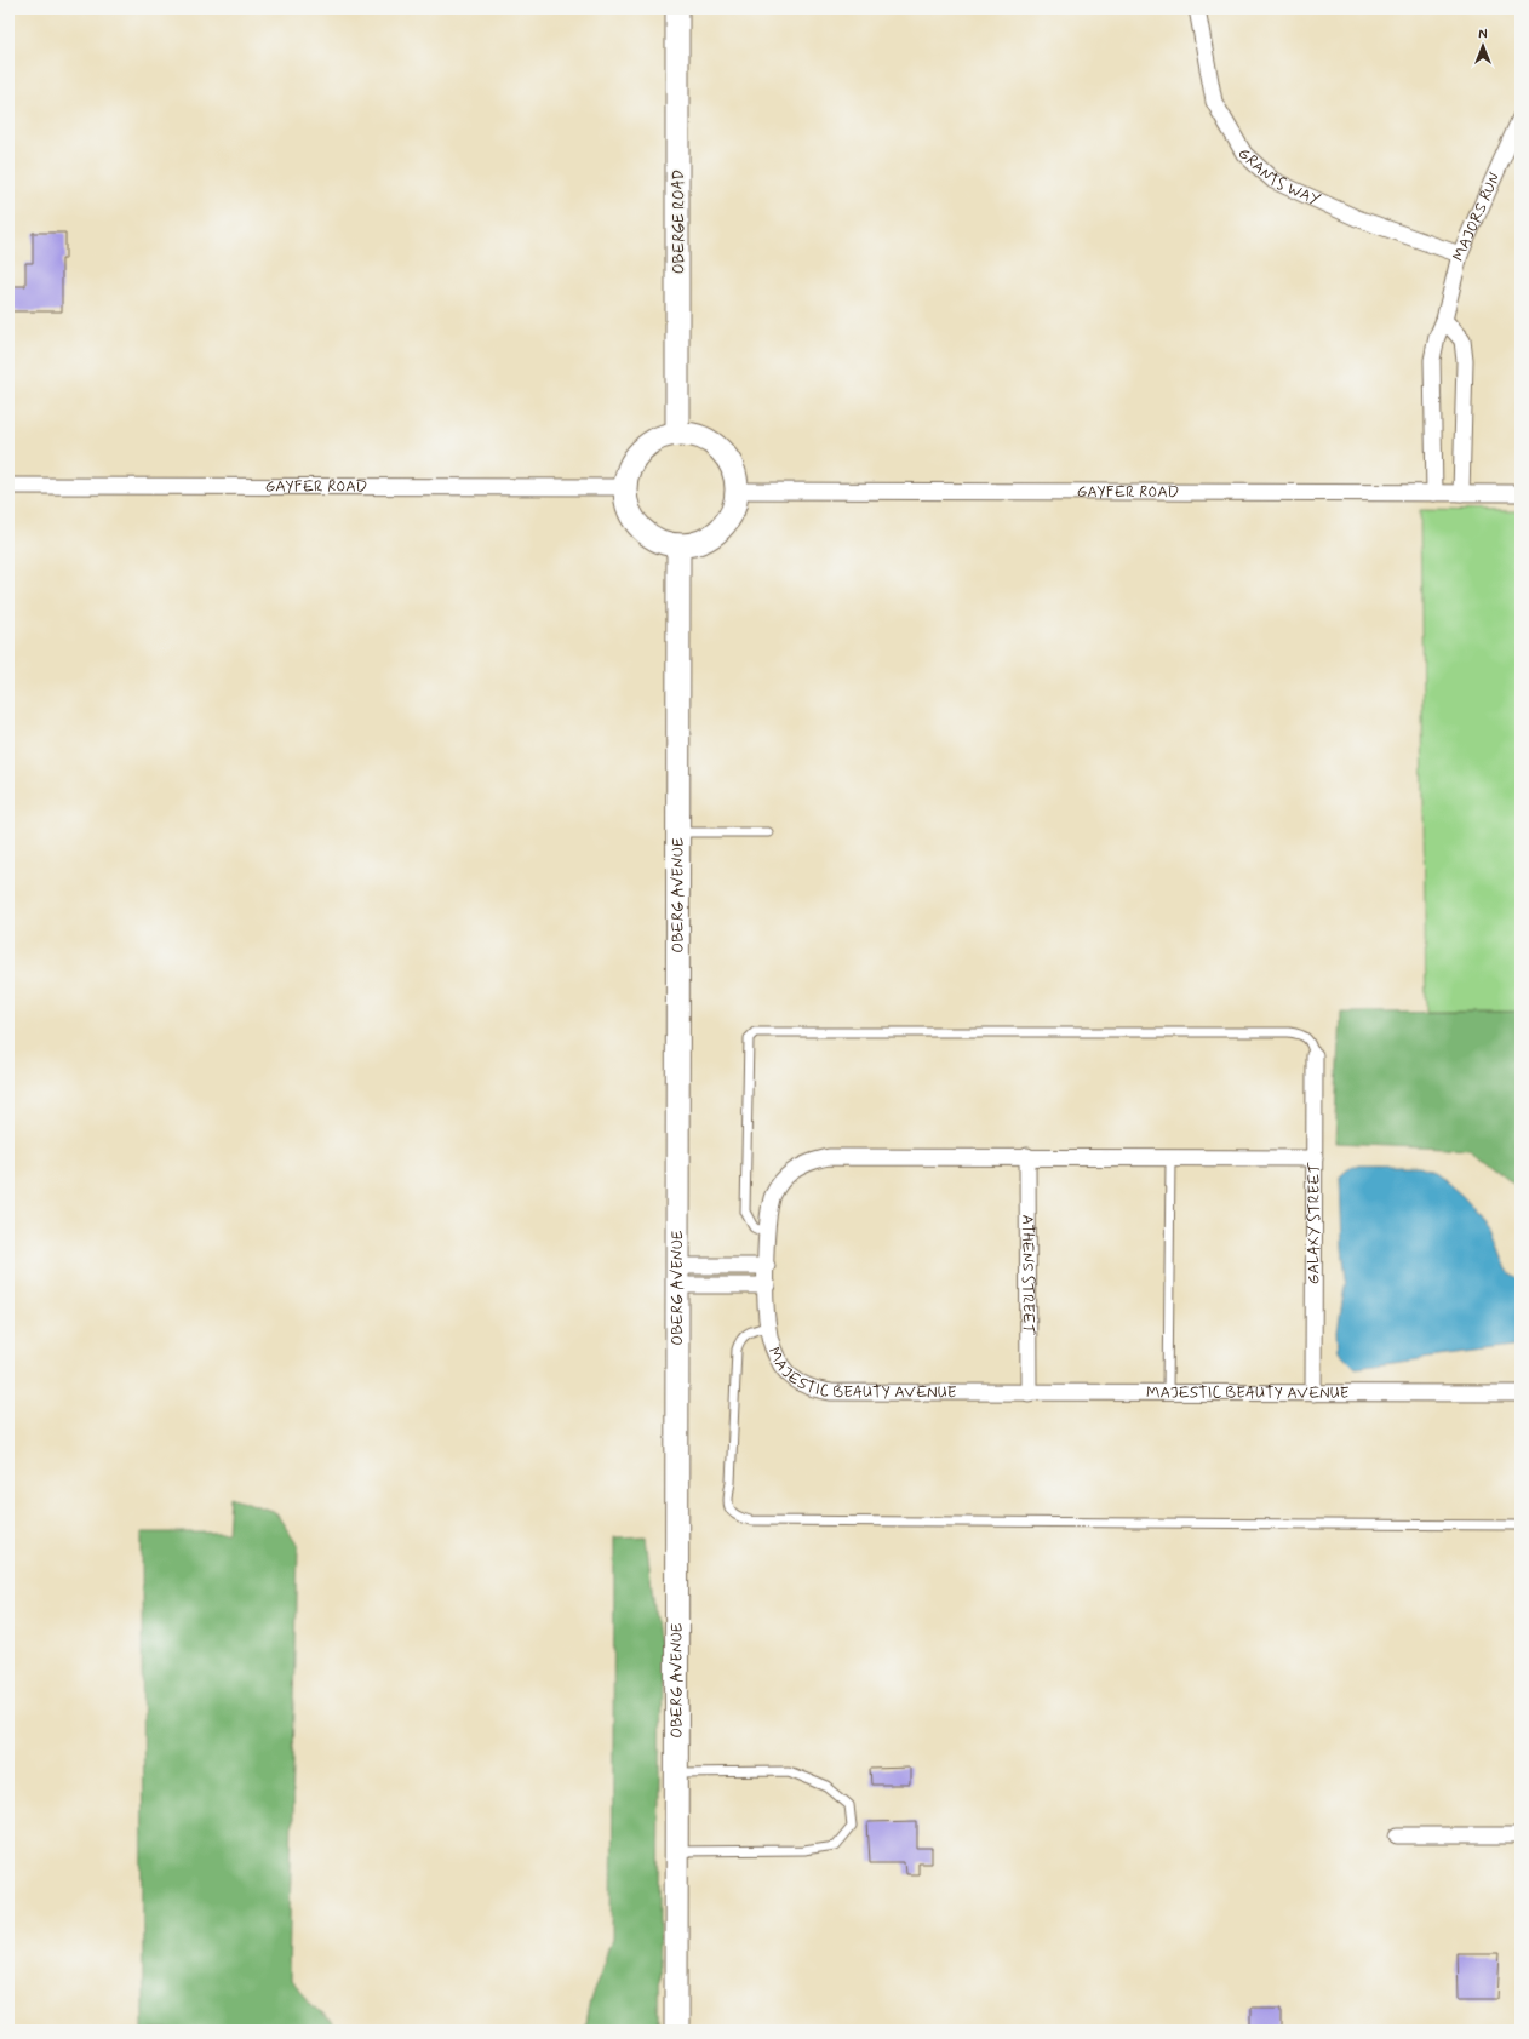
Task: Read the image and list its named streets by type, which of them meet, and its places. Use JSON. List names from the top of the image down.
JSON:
{
  "streets": {
    "street": [
      "GRANTS WAY",
      "MAJORS RUN",
      "OBERGE ROAD",
      "GAYFER ROAD",
      "OBERG AVENUE",
      "GALAXY STREET",
      "ATHENS STREET",
      "MAJESTIC BEAUTY AVENUE"
    ]
  },
  "crossings": [
    ["GRANTS WAY", "MAJORS RUN"],
    ["MAJORS RUN", "GAYFER ROAD"],
    ["OBERGE ROAD", "GAYFER ROAD"],
    ["OBERGE ROAD", "OBERG AVENUE"],
    ["GAYFER ROAD", "OBERG AVENUE"],
    ["GALAXY STREET", "MAJESTIC BEAUTY AVENUE"],
    ["ATHENS STREET", "MAJESTIC BEAUTY AVENUE"]
  ],
  "north": "top"
}
